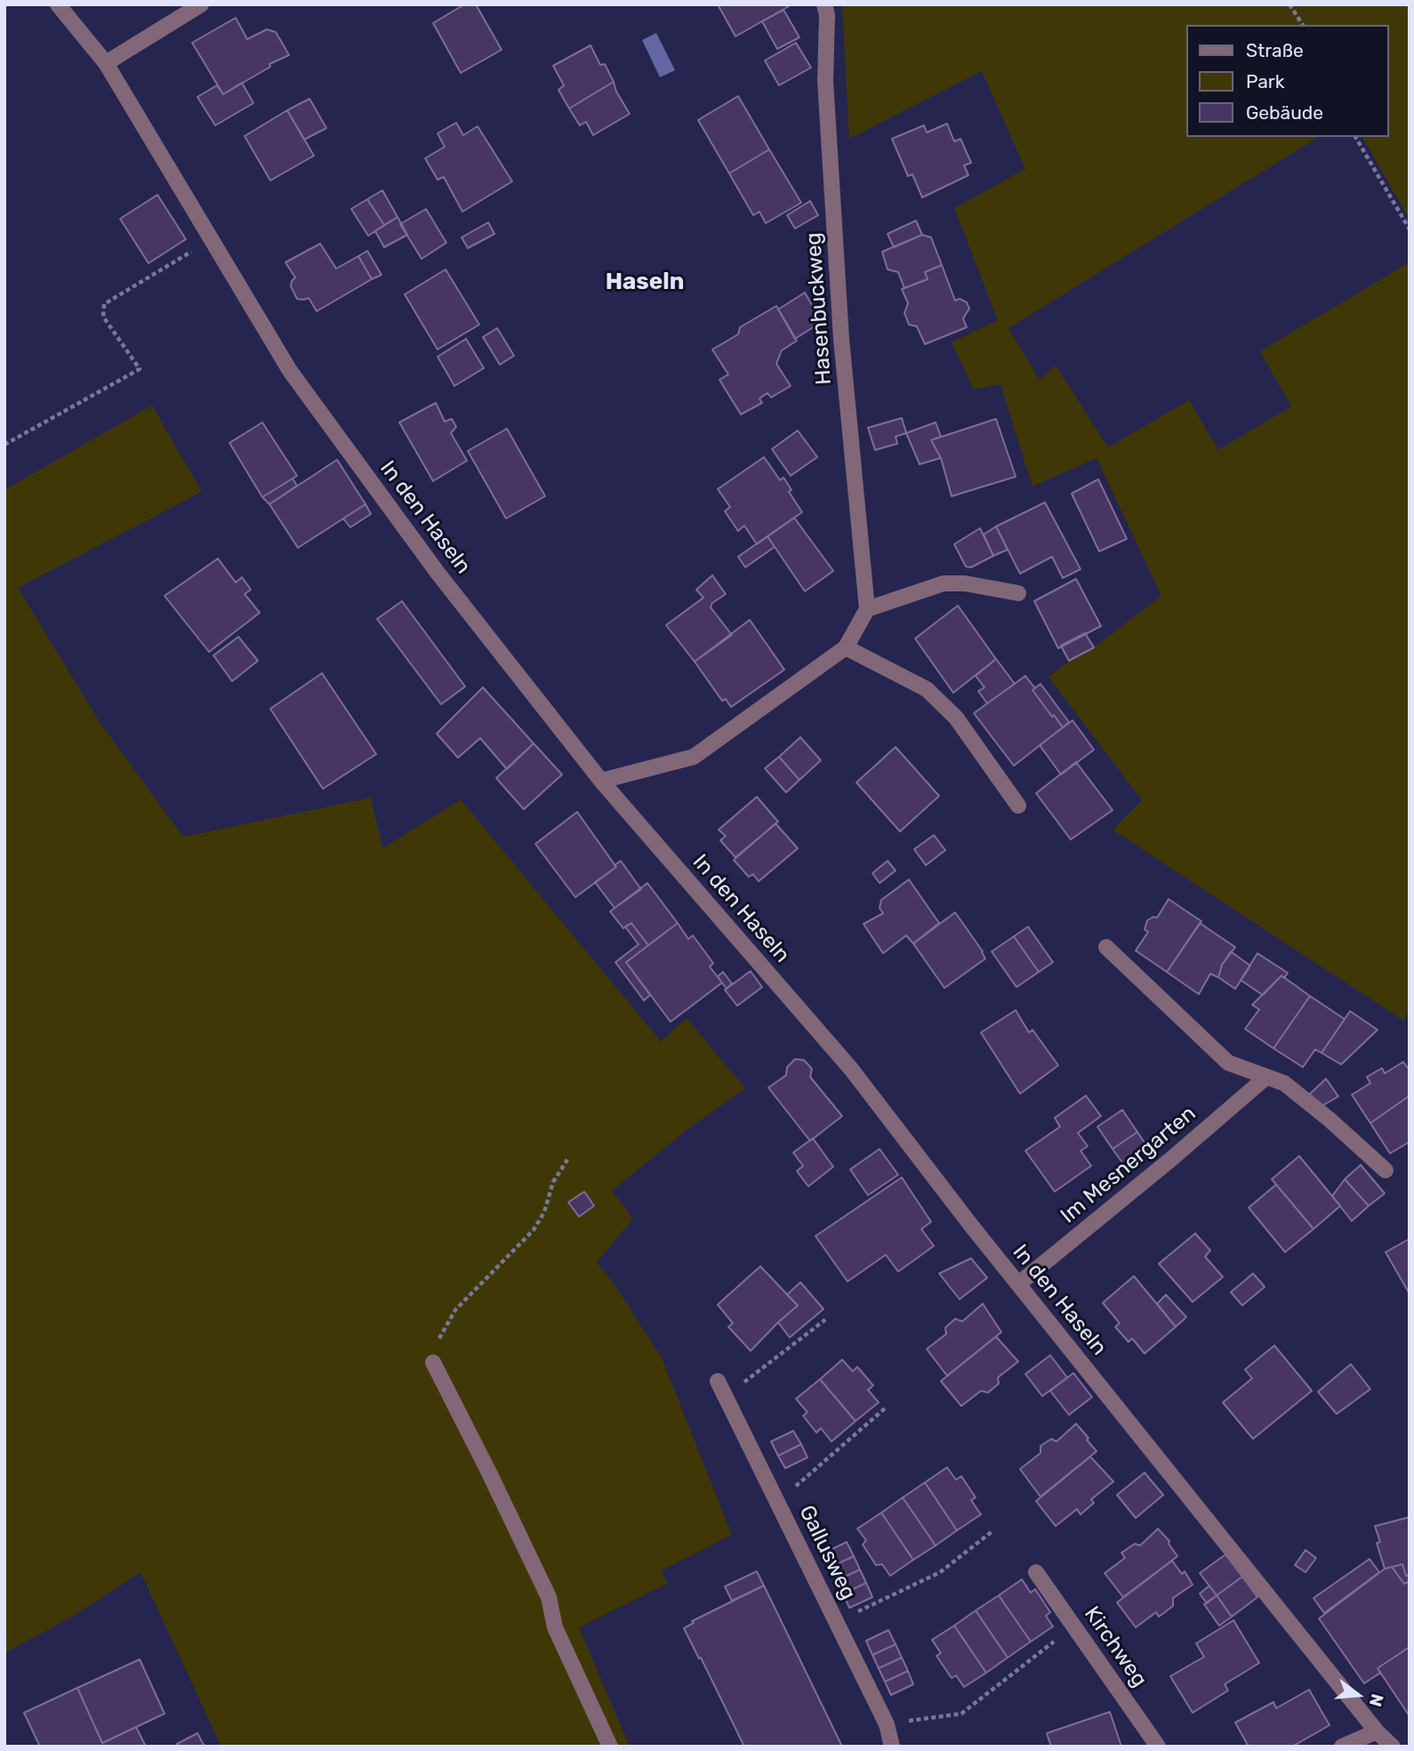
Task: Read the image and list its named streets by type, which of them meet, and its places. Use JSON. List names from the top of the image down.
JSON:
{
  "streets": {
    "street": [
      "Hasenbuckweg",
      "In den Haseln",
      "Im Mesnergarten",
      "Gallusweg",
      "Kirchweg"
    ]
  },
  "crossings": [
    ["In den Haseln", "Im Mesnergarten"]
  ],
  "districts": ["Haseln"],
  "legend": ["Straße", "Park", "Gebäude"],
  "north": "right"
}
